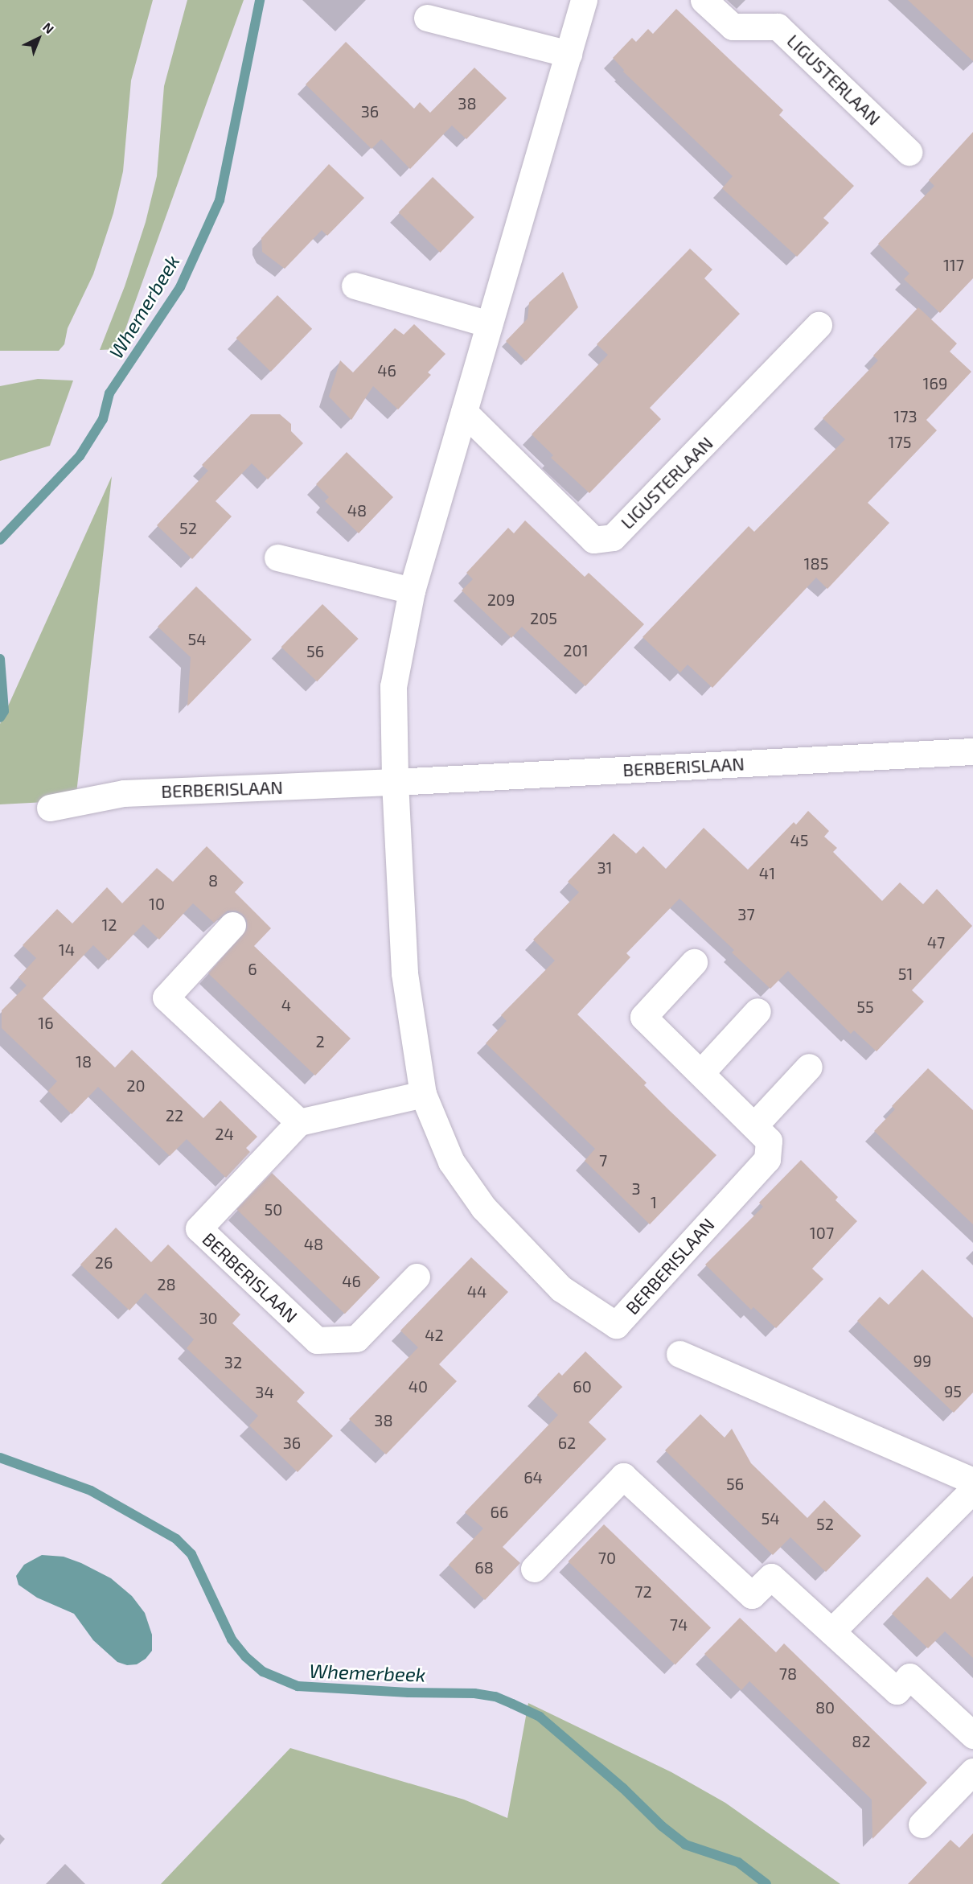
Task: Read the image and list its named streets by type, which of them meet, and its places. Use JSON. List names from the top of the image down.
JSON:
{
  "streets": {
    "street": ["LIGUSTERLAAN", "BERBERISLAAN"]
  },
  "water": ["Whemerbeek"],
  "house_numbers": [
    "38",
    "36",
    "117",
    "46",
    "169",
    "173",
    "175",
    "48",
    "52",
    "185",
    "209",
    "205",
    "54",
    "201",
    "56",
    "45",
    "31",
    "41",
    "8",
    "10",
    "37",
    "12",
    "47",
    "14",
    "6",
    "51",
    "4",
    "55",
    "16",
    "2",
    "18",
    "20",
    "22",
    "24",
    "7",
    "3",
    "1",
    "50",
    "107",
    "48",
    "26",
    "46",
    "28",
    "44",
    "30",
    "42",
    "99",
    "32",
    "40",
    "60",
    "95",
    "34",
    "38",
    "36",
    "62",
    "64",
    "56",
    "66",
    "54",
    "52",
    "70",
    "68",
    "72",
    "74",
    "78",
    "80",
    "82"
  ],
  "north": "top right"
}
